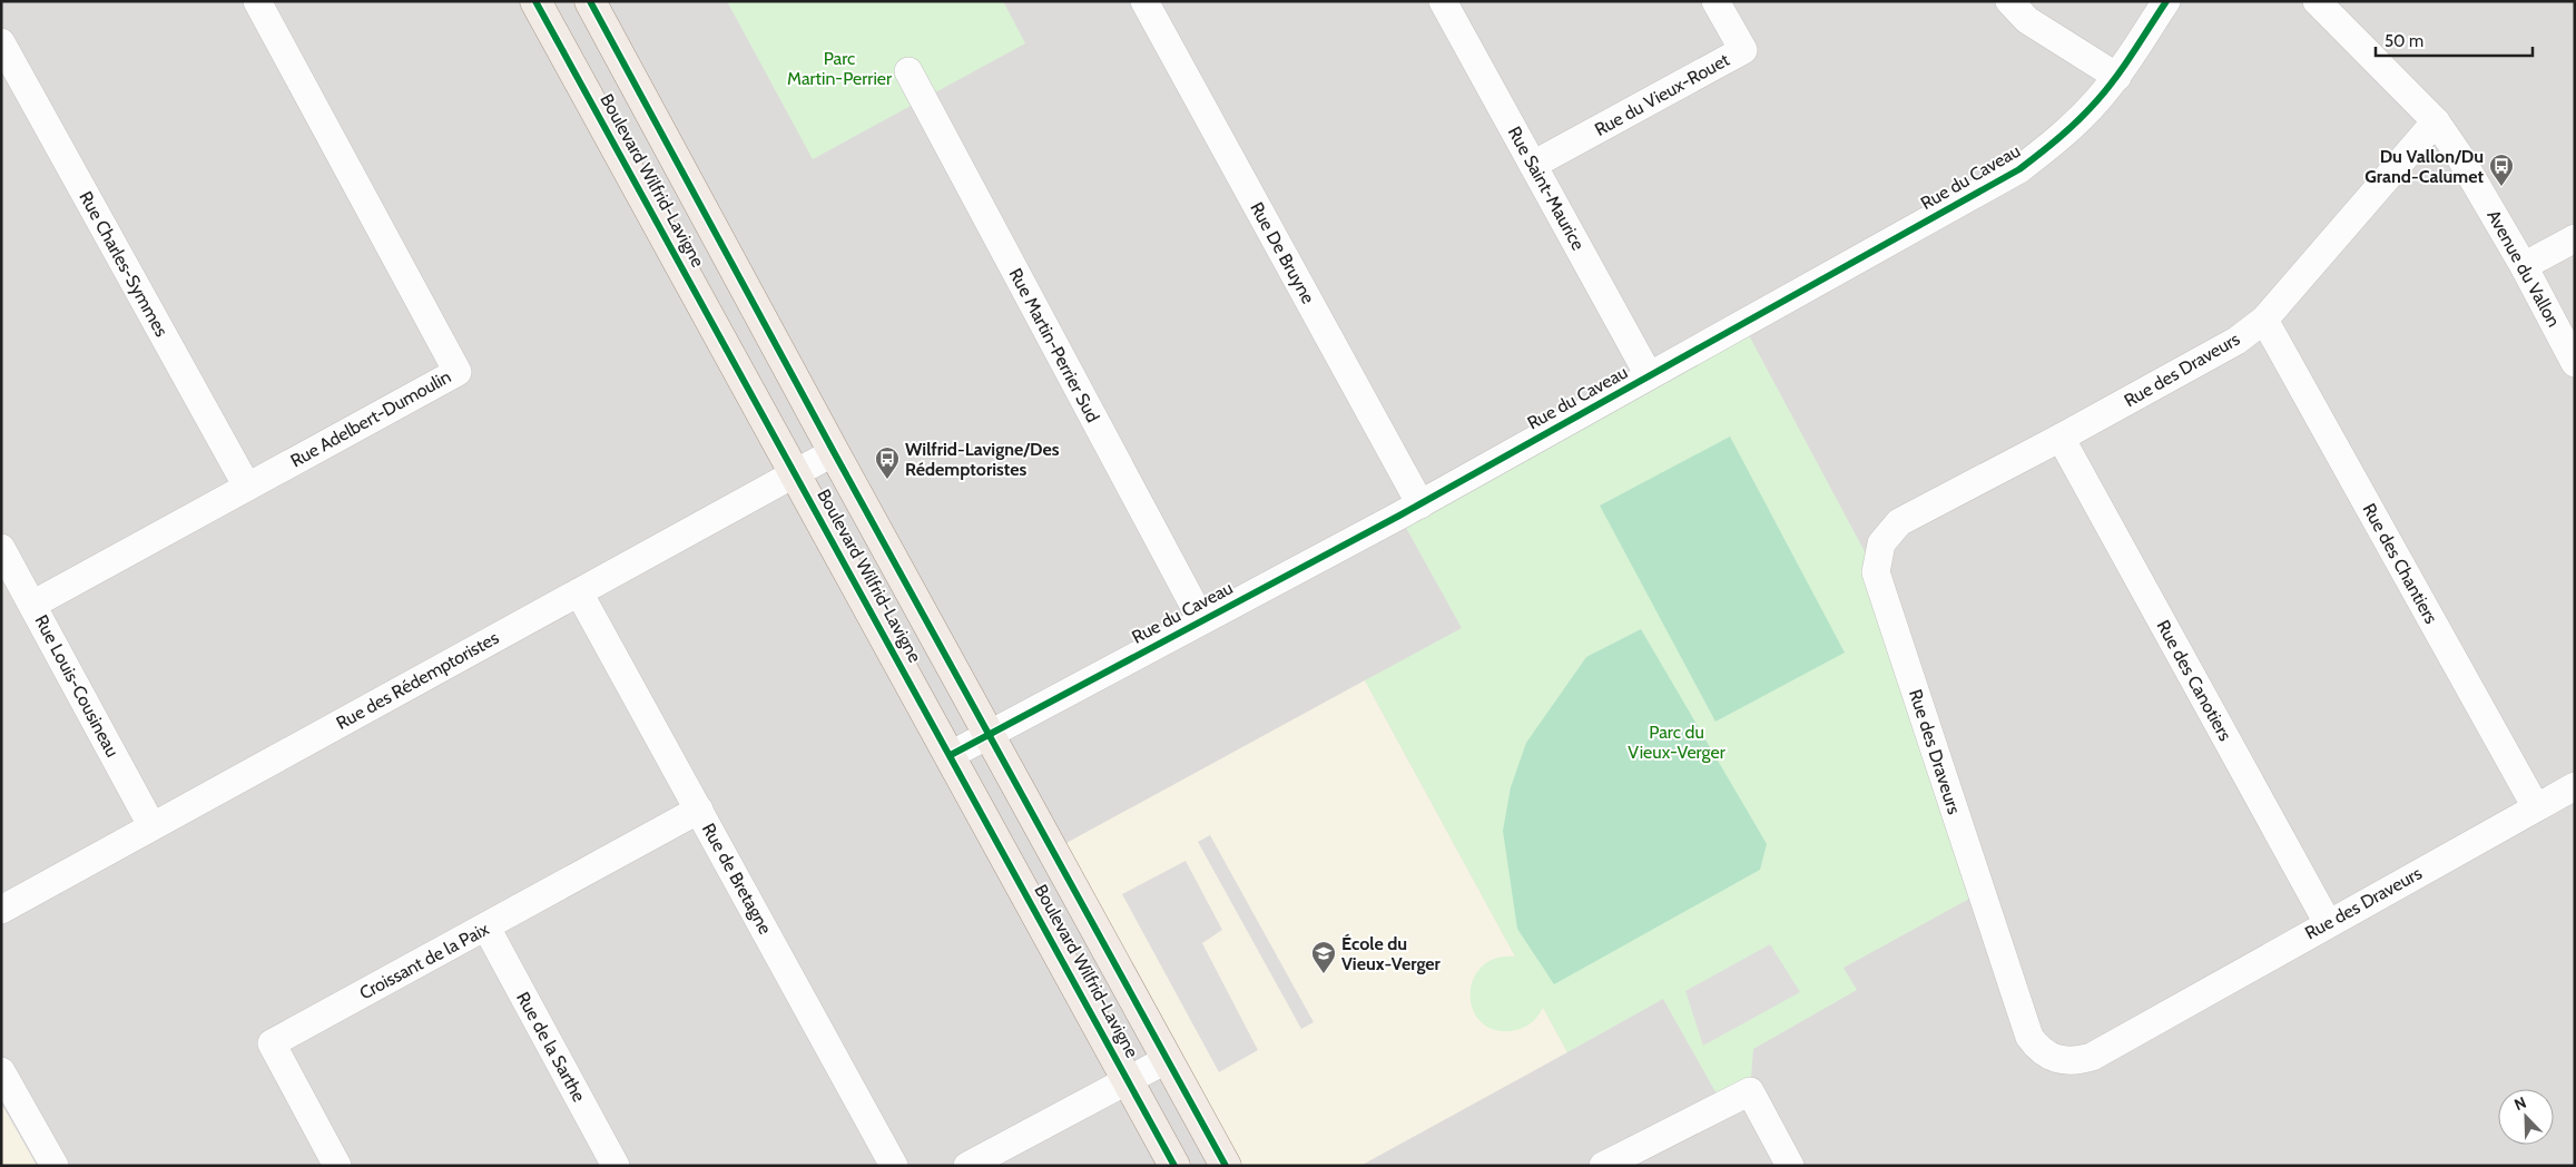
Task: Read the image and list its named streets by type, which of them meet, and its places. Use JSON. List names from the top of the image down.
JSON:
{
  "streets": {
    "main road": ["Boulevard Wilfrid-Lavigne"],
    "street": [
      "Rue du Vieux-Rouet",
      "Rue du Caveau",
      "Rue Saint-Maurice",
      "Rue De Bruyne",
      "Rue Charles-Symmes",
      "Avenue du Vallon",
      "Rue Martin-Perrier Sud",
      "Rue des Draveurs",
      "Rue Adelbert-Dumoulin",
      "Rue des Chantiers",
      "Rue des Rédemptoristes",
      "Rue des Canotiers",
      "Rue Louis-Cousineau",
      "Rue de Bretagne",
      "Croissant de la Paix",
      "Rue de la Sarthe"
    ]
  },
  "crossings": [
    ["Rue du Vieux-Rouet", "Rue Saint-Maurice"],
    ["Rue du Caveau", "Boulevard Wilfrid-Lavigne"],
    ["Rue du Caveau", "Rue Saint-Maurice"],
    ["Rue du Caveau", "Rue De Bruyne"],
    ["Rue du Caveau", "Rue Martin-Perrier Sud"],
    ["Boulevard Wilfrid-Lavigne", "Rue des Rédemptoristes"],
    ["Rue Charles-Symmes", "Rue Adelbert-Dumoulin"],
    ["Avenue du Vallon", "Rue des Draveurs"],
    ["Rue des Draveurs", "Rue des Chantiers"],
    ["Rue des Draveurs", "Rue des Canotiers"],
    ["Rue Adelbert-Dumoulin", "Rue Louis-Cousineau"],
    ["Rue des Rédemptoristes", "Rue Louis-Cousineau"],
    ["Rue des Rédemptoristes", "Rue de Bretagne"],
    ["Rue de Bretagne", "Croissant de la Paix"],
    ["Croissant de la Paix", "Rue de la Sarthe"]
  ],
  "parks": ["Parc Martin-Perrier", "Parc du Vieux-Verger"],
  "places": {
    "bus stop": ["Du Vallon/Du Grand-Calumet", "Wilfrid-Lavigne/Des Rédemptoristes"],
    "school or university": ["École du Vieux-Verger"]
  },
  "scale_bar": "50 m",
  "north": "top left"
}
